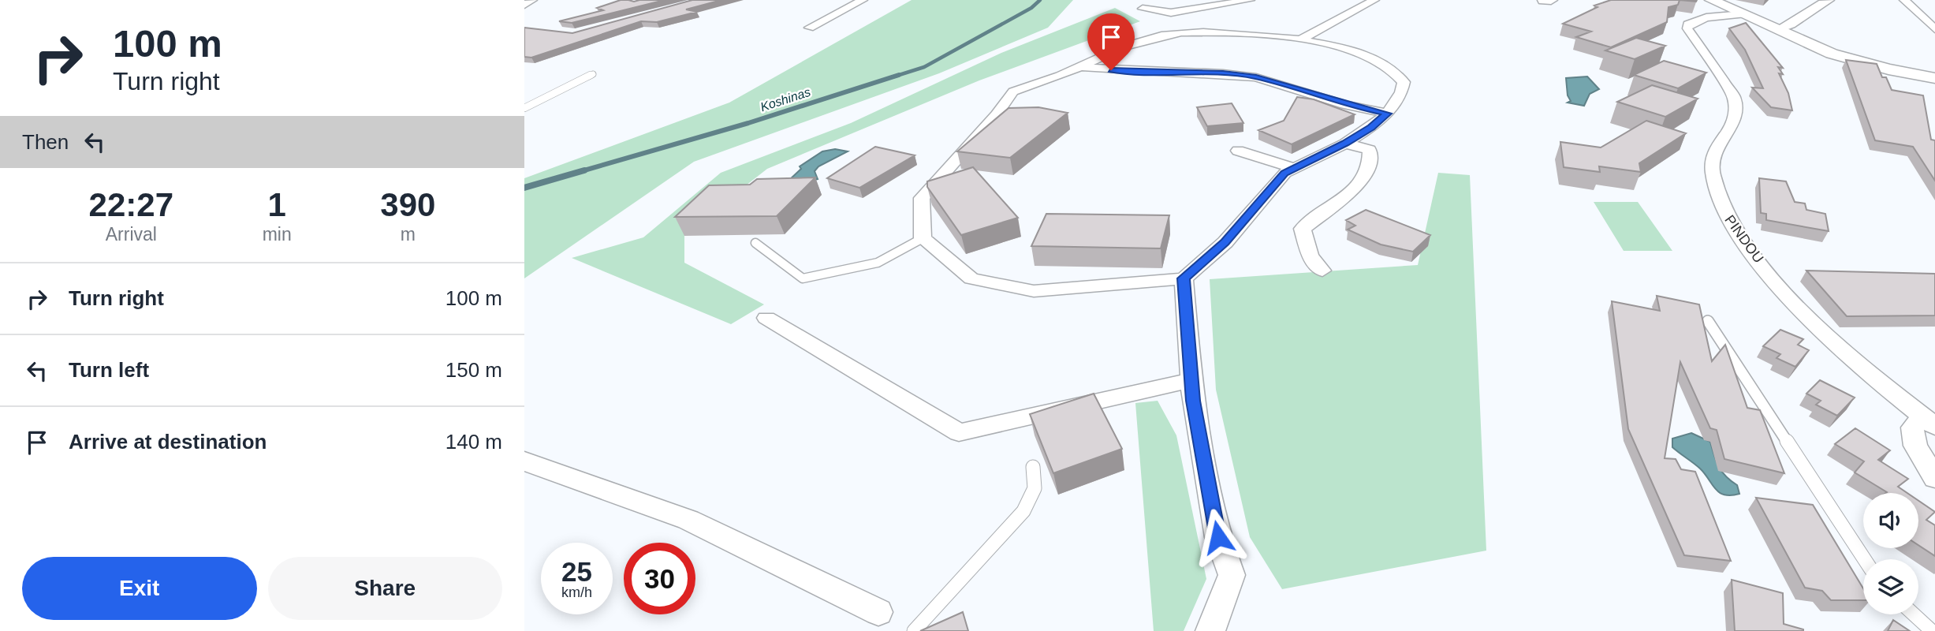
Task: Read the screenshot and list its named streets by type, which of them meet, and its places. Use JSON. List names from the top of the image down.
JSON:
{
  "streets": {
    "street": ["PINDOU"]
  },
  "water": ["Koshinas"],
  "page": {
    "turn": ["100 m", "Turn right"],
    "then": "Then",
    "eta": [
      "22:27",
      "Arrival",
      "1",
      "min",
      "390",
      "m"
    ],
    "list": [
      {
        "name": "Turn right",
        "value": "100 m"
      },
      {
        "name": "Turn left",
        "value": "150 m"
      },
      {
        "name": "Arrive at destination",
        "value": "140 m"
      }
    ],
    "speed": "25 km/h",
    "limit": "30",
    "buttons": ["Exit", "Share"]
  }
}
